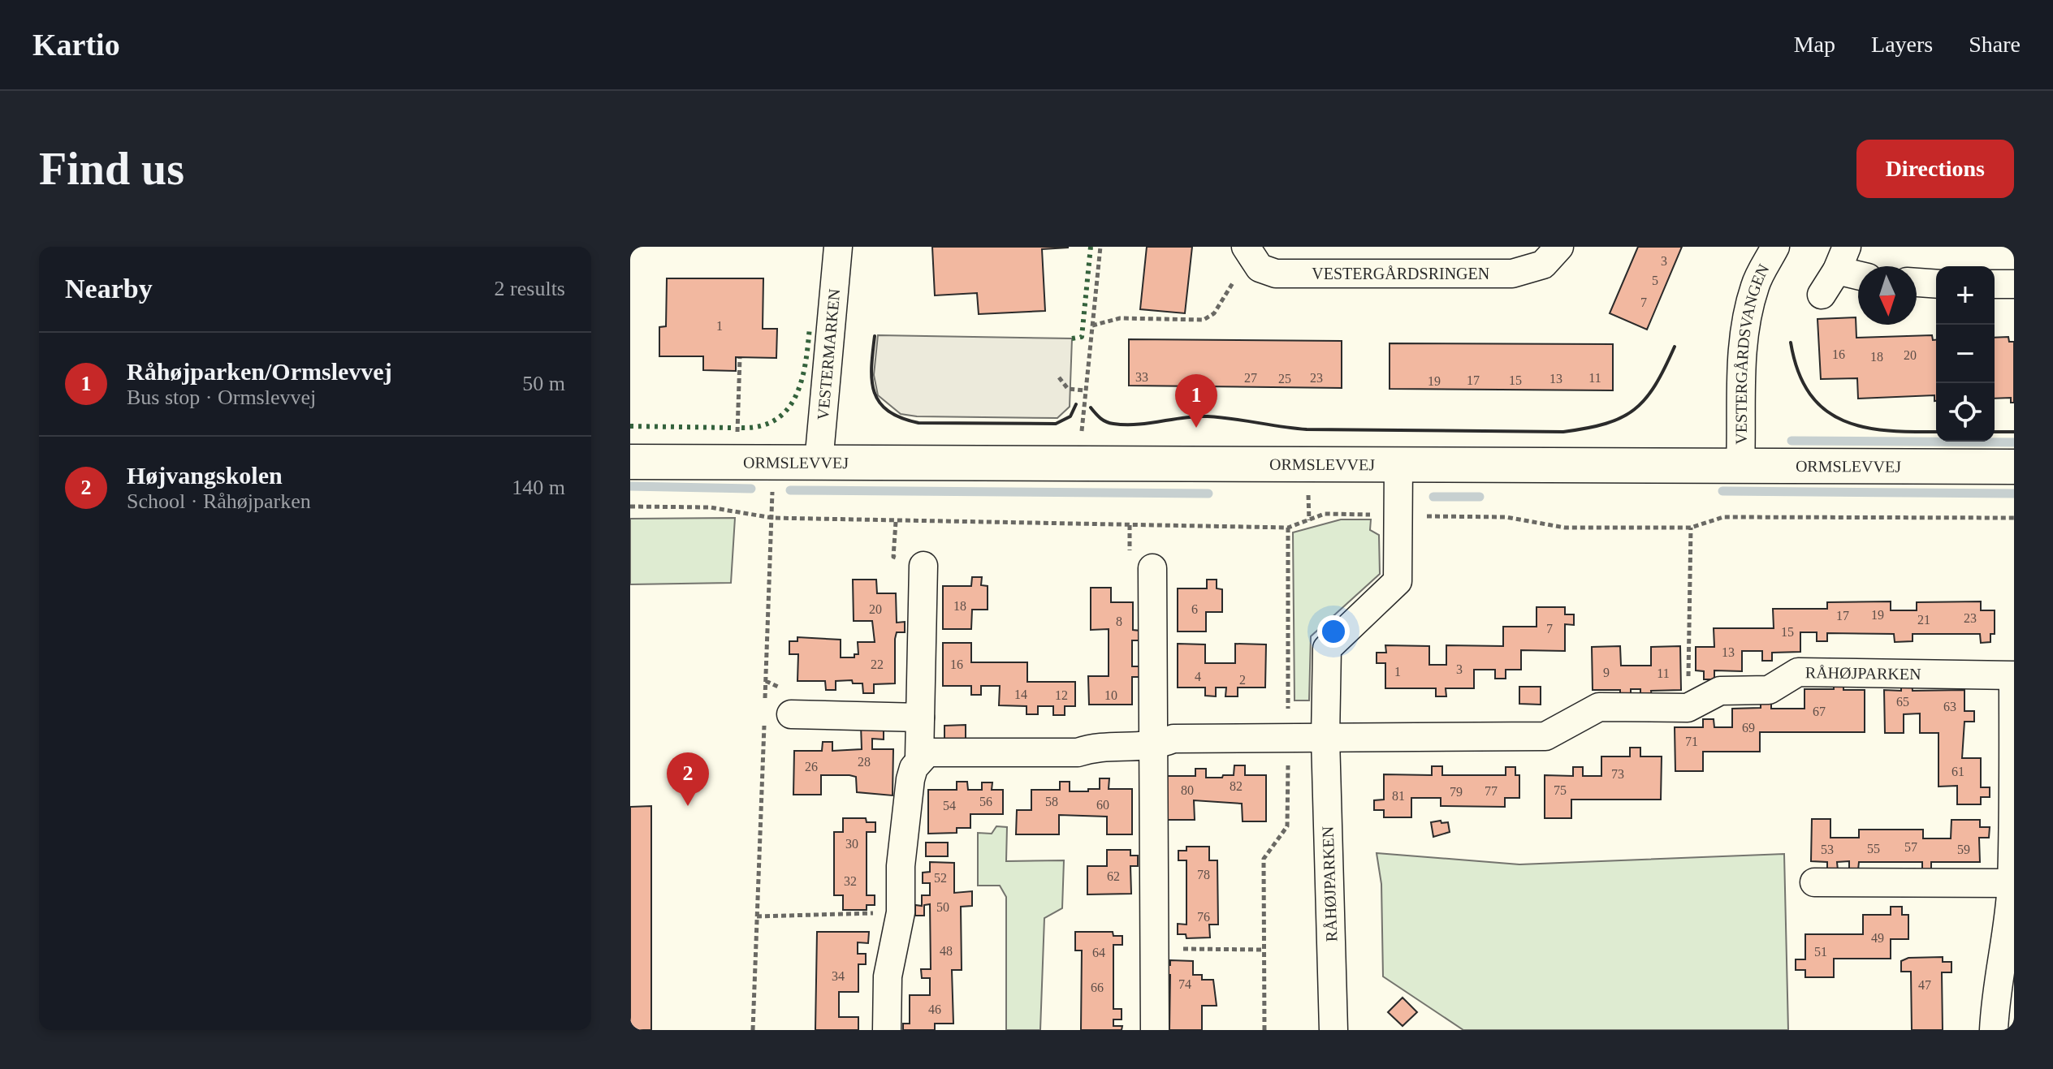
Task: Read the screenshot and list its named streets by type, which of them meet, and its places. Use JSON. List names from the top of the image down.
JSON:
{
  "streets": {
    "street": [
      "VESTERGÅRDSRINGEN",
      "VESTERMARKEN",
      "VESTERGÅRDSVANGEN",
      "ORMSLEVVEJ",
      "RÅHØJPARKEN"
    ]
  },
  "crossings": [
    ["VESTERMARKEN", "ORMSLEVVEJ"],
    ["VESTERGÅRDSVANGEN", "ORMSLEVVEJ"],
    ["ORMSLEVVEJ", "RÅHØJPARKEN"]
  ],
  "house_numbers": [
    "3",
    "5",
    "7",
    "1",
    "16",
    "20",
    "18",
    "33",
    "27",
    "23",
    "11",
    "25",
    "13",
    "17",
    "15",
    "19",
    "18",
    "20",
    "6",
    "19",
    "17",
    "23",
    "21",
    "8",
    "7",
    "15",
    "13",
    "22",
    "16",
    "3",
    "1",
    "9",
    "11",
    "4",
    "2",
    "14",
    "12",
    "10",
    "65",
    "63",
    "67",
    "69",
    "71",
    "28",
    "26",
    "61",
    "73",
    "82",
    "80",
    "75",
    "77",
    "79",
    "81",
    "56",
    "58",
    "60",
    "54",
    "30",
    "57",
    "55",
    "53",
    "59",
    "78",
    "62",
    "52",
    "32",
    "50",
    "76",
    "49",
    "48",
    "51",
    "64",
    "34",
    "74",
    "47",
    "66",
    "46"
  ],
  "north": "bottom",
  "page": {
    "header": "Kartio",
    "nav": ["Map", "Layers", "Share"],
    "buttons": "Directions",
    "title": "Find us",
    "heading": ["Nearby", "2 results"],
    "map_buttons": ["+", "−"],
    "list": [
      {
        "mark": "1",
        "name": "Råhøjparken/Ormslevvej",
        "note": "Bus stop · Ormslevvej",
        "value": "50 m"
      },
      {
        "mark": "2",
        "name": "Højvangskolen",
        "note": "School · Råhøjparken",
        "value": "140 m"
      }
    ],
    "pins": ["1", "2"]
  }
}
